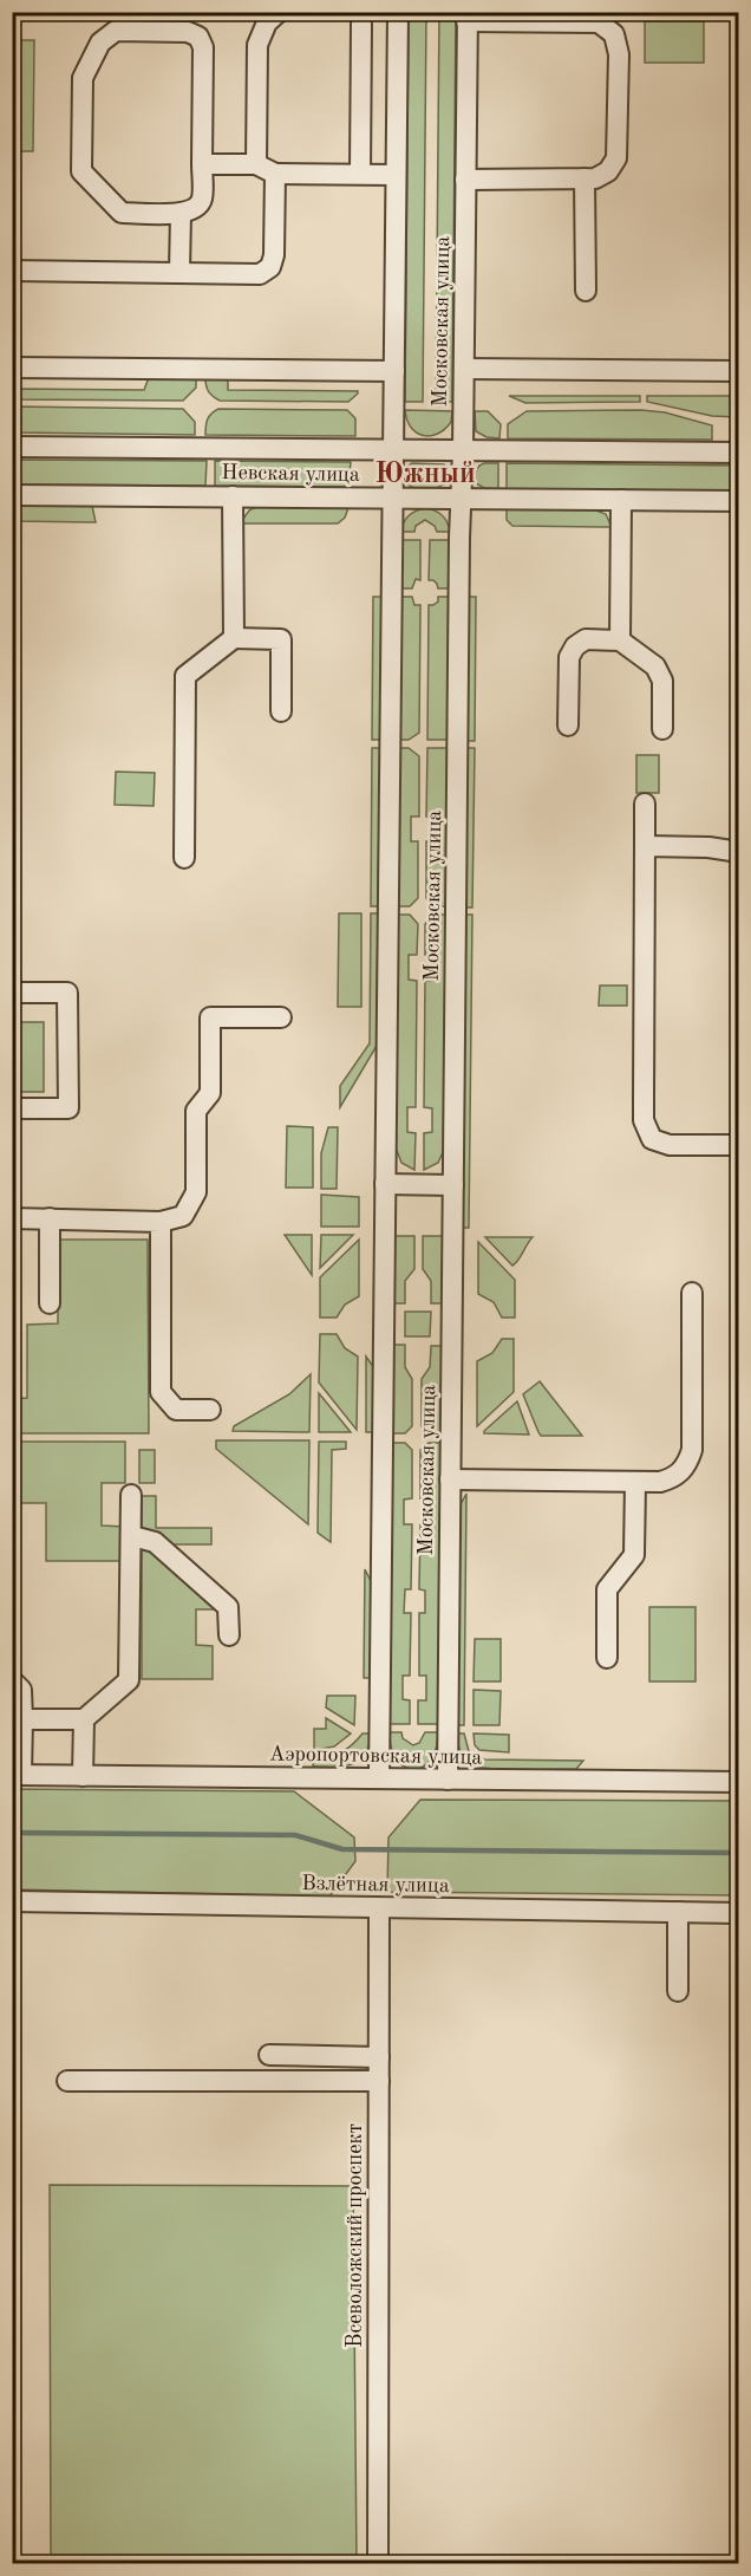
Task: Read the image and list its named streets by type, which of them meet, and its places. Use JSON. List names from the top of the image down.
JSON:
{
  "streets": {
    "street": [
      "Московская улица",
      "Невская улица",
      "Аэропортовская улица",
      "Взлётная улица",
      "Всеволожский проспект"
    ]
  },
  "crossings": [
    ["Московская улица", "Невская улица"],
    ["Московская улица", "Аэропортовская улица"],
    ["Взлётная улица", "Всеволожский проспект"]
  ],
  "districts": ["Южный"]
}
